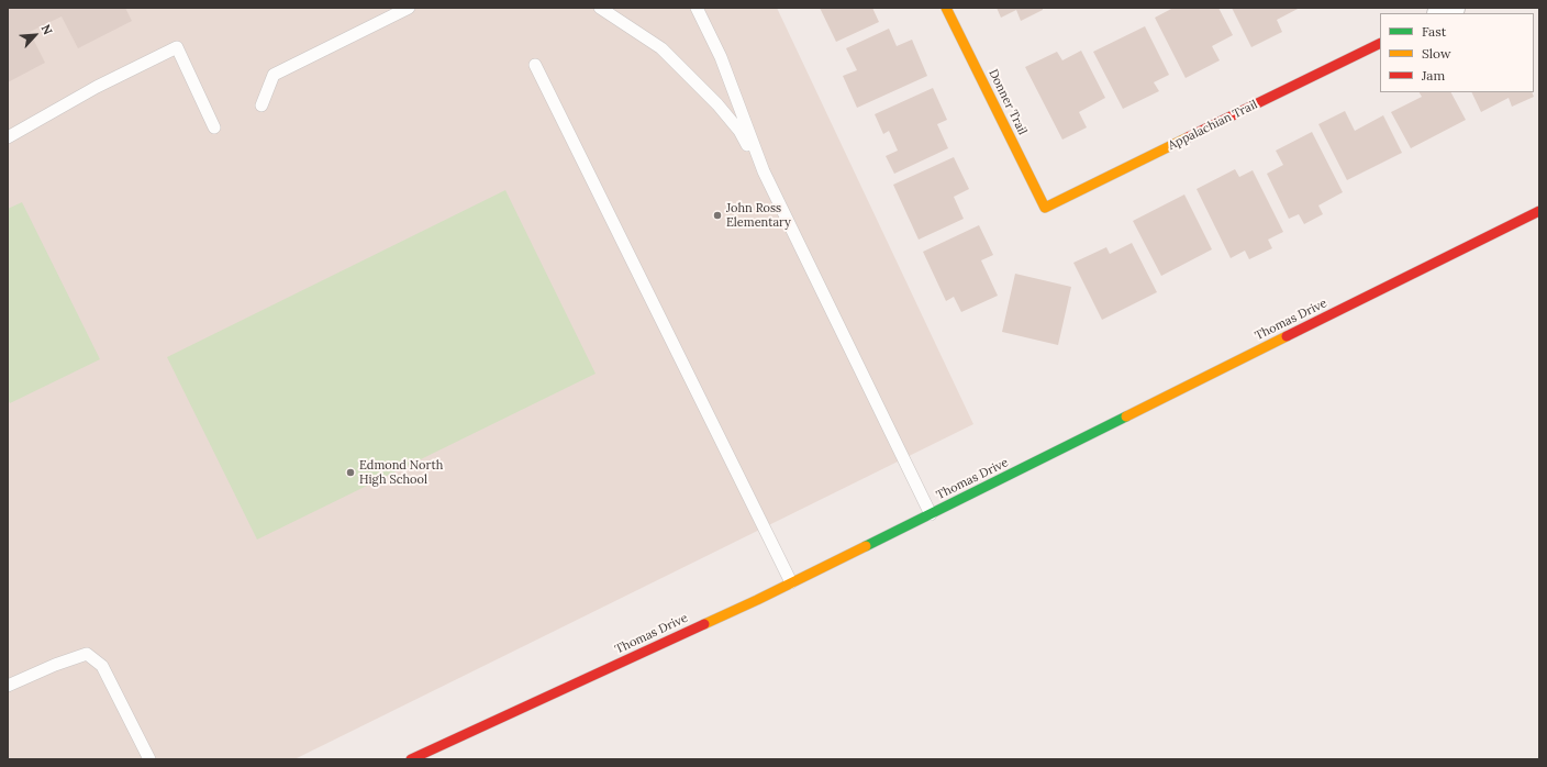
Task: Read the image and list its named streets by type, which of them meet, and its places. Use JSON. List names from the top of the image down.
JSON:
{
  "streets": {
    "street": ["Donner Trail", "Appalachian Trail", "Thomas Drive"]
  },
  "crossings": [
    ["Donner Trail", "Appalachian Trail"]
  ],
  "places": ["John Ross Elementary", "Edmond North High School"],
  "legend": ["Fast", "Slow", "Jam"],
  "north": "top right"
}
